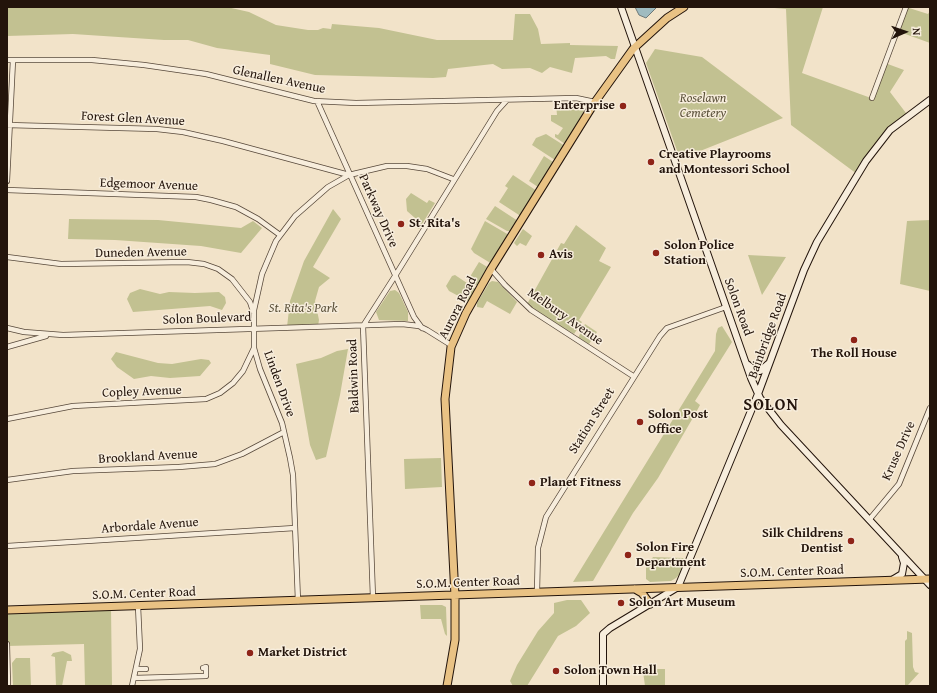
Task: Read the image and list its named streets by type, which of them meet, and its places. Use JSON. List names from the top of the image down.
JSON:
{
  "streets": {
    "main road": ["Aurora Road", "S.O.M. Center Road"],
    "street": [
      "Glenallen Avenue",
      "Forest Glen Avenue",
      "Edgemoor Avenue",
      "Parkway Drive",
      "Duneden Avenue",
      "Solon Road",
      "Melbury Avenue",
      "Solon Boulevard",
      "Bainbridge Road",
      "Baldwin Road",
      "Linden Drive",
      "Copley Avenue",
      "Station Street",
      "Kruse Drive",
      "Brookland Avenue",
      "Arbordale Avenue"
    ]
  },
  "crossings": [
    ["Glenallen Avenue", "Parkway Drive"],
    ["Glenallen Avenue", "Aurora Road"],
    ["Glenallen Avenue", "Baldwin Road"],
    ["Forest Glen Avenue", "Parkway Drive"],
    ["Forest Glen Avenue", "Linden Drive"],
    ["Edgemoor Avenue", "Linden Drive"],
    ["Parkway Drive", "Solon Boulevard"],
    ["Parkway Drive", "Baldwin Road"],
    ["Parkway Drive", "Linden Drive"],
    ["Duneden Avenue", "Linden Drive"],
    ["Solon Road", "Aurora Road"],
    ["Solon Road", "Bainbridge Road"],
    ["Solon Road", "Station Street"],
    ["Solon Road", "Kruse Drive"],
    ["Solon Road", "S.O.M. Center Road"],
    ["Aurora Road", "Melbury Avenue"],
    ["Aurora Road", "Solon Boulevard"],
    ["Aurora Road", "S.O.M. Center Road"],
    ["Melbury Avenue", "Station Street"],
    ["Solon Boulevard", "Baldwin Road"],
    ["Solon Boulevard", "Linden Drive"],
    ["Bainbridge Road", "S.O.M. Center Road"],
    ["Baldwin Road", "Linden Drive"],
    ["Baldwin Road", "S.O.M. Center Road"],
    ["Linden Drive", "Copley Avenue"],
    ["Linden Drive", "Brookland Avenue"],
    ["Linden Drive", "Arbordale Avenue"],
    ["Linden Drive", "S.O.M. Center Road"],
    ["Station Street", "S.O.M. Center Road"]
  ],
  "districts": ["SOLON"],
  "parks": ["Roselawn Cemetery", "St. Rita's Park"],
  "places": [
    "Enterprise",
    "Creative Playrooms and Montessori School",
    "St. Rita's",
    "Solon Police Station",
    "Avis",
    "The Roll House",
    "Solon Post Office",
    "Planet Fitness",
    "Silk Childrens Dentist",
    "Solon Fire Department",
    "Solon Art Museum",
    "Market District",
    "Solon Town Hall"
  ],
  "north": "right"
}
